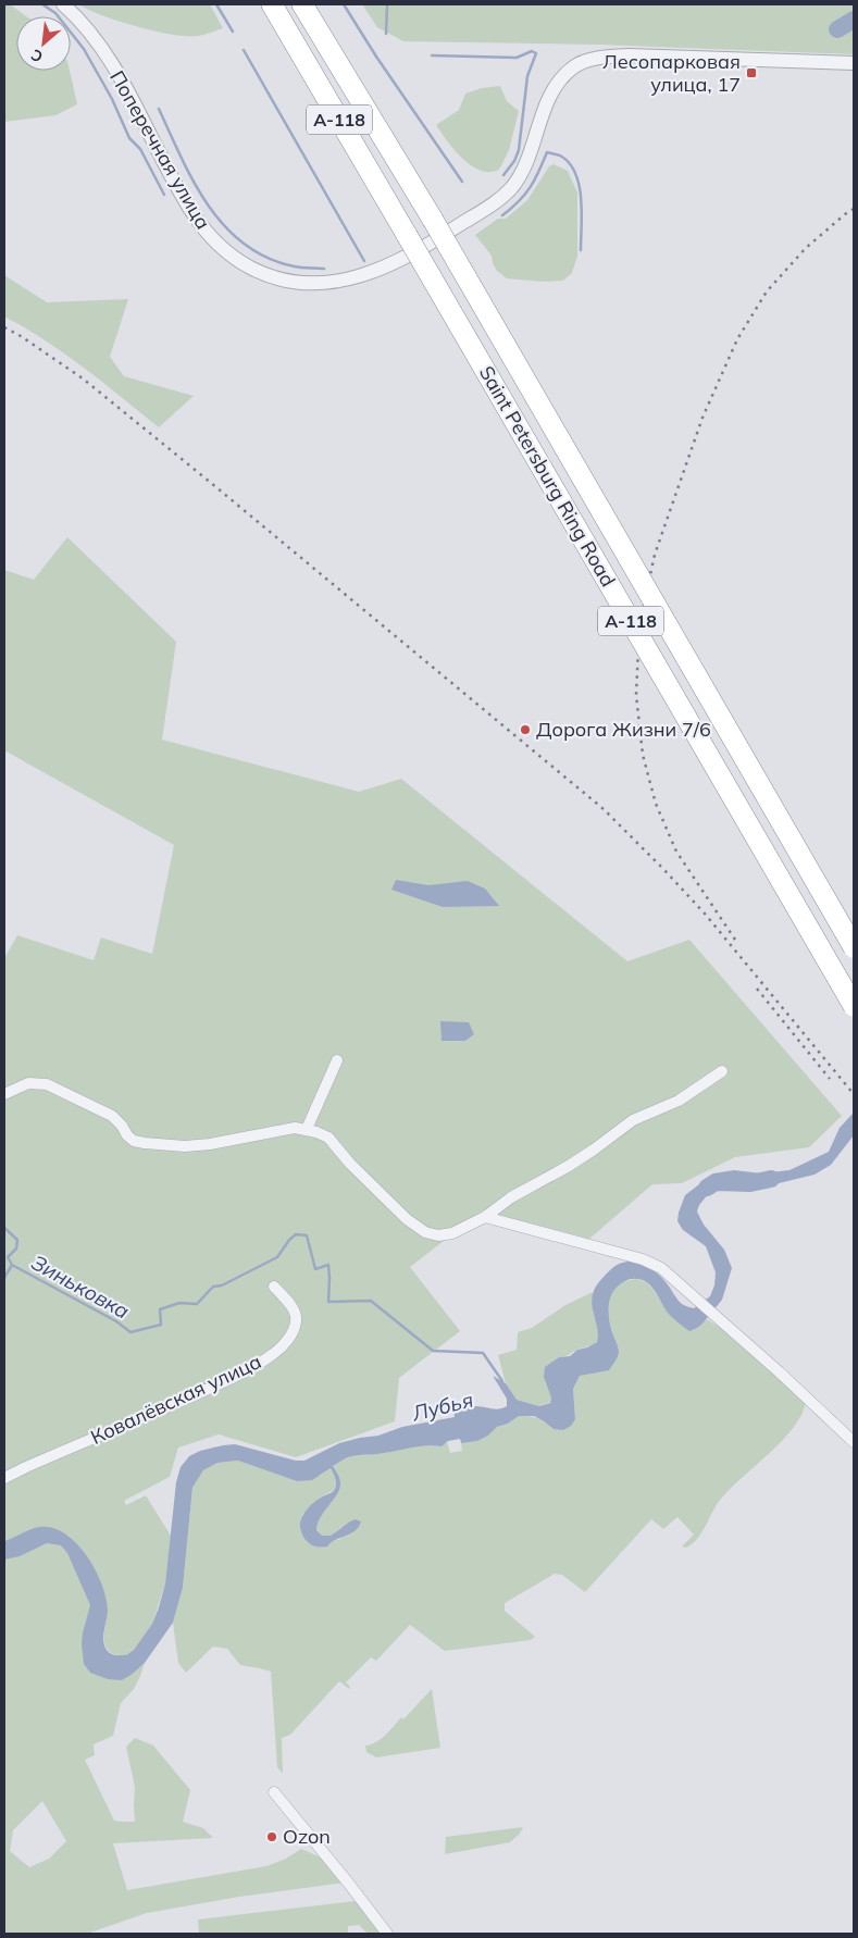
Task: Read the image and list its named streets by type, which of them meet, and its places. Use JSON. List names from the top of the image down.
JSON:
{
  "streets": {
    "highway": ["А-118", "Saint Petersburg Ring Road"],
    "street": ["Поперечная улица", "Ковалёвская улица"]
  },
  "water": ["Зиньковка", "Лубья"],
  "places": {
    "transit": ["Лесопарковая улица, 17"],
    "other": ["Дорога Жизни 7/6", "Ozon"]
  },
  "north": "bottom left"
}
